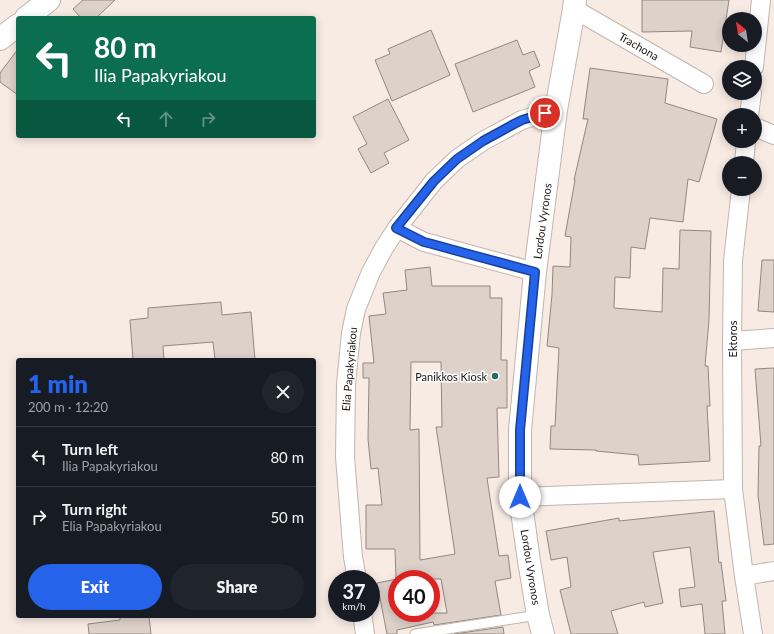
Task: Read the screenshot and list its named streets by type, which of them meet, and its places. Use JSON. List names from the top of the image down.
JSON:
{
  "streets": {
    "street": [
      "Trachona",
      "Lordou Vyronos",
      "Ektoros",
      "Elia Papakyriakou"
    ]
  },
  "crossings": [
    ["Trachona", "Lordou Vyronos"],
    ["Lordou Vyronos", "Elia Papakyriakou"]
  ],
  "places": ["Panikkos Kiosk"],
  "north": "top left",
  "page": {
    "map_buttons": ["+", "−"],
    "turn": ["80 m", "Ilia Papakyriakou"],
    "heading": ["1 min", "200 m · 12:20"],
    "list": [
      {
        "name": "Turn left",
        "note": "Ilia Papakyriakou",
        "value": "80 m"
      },
      {
        "name": "Turn right",
        "note": "Elia Papakyriakou",
        "value": "50 m"
      }
    ],
    "buttons": ["Exit", "Share"],
    "speed": "37 km/h",
    "limit": "40"
  }
}
